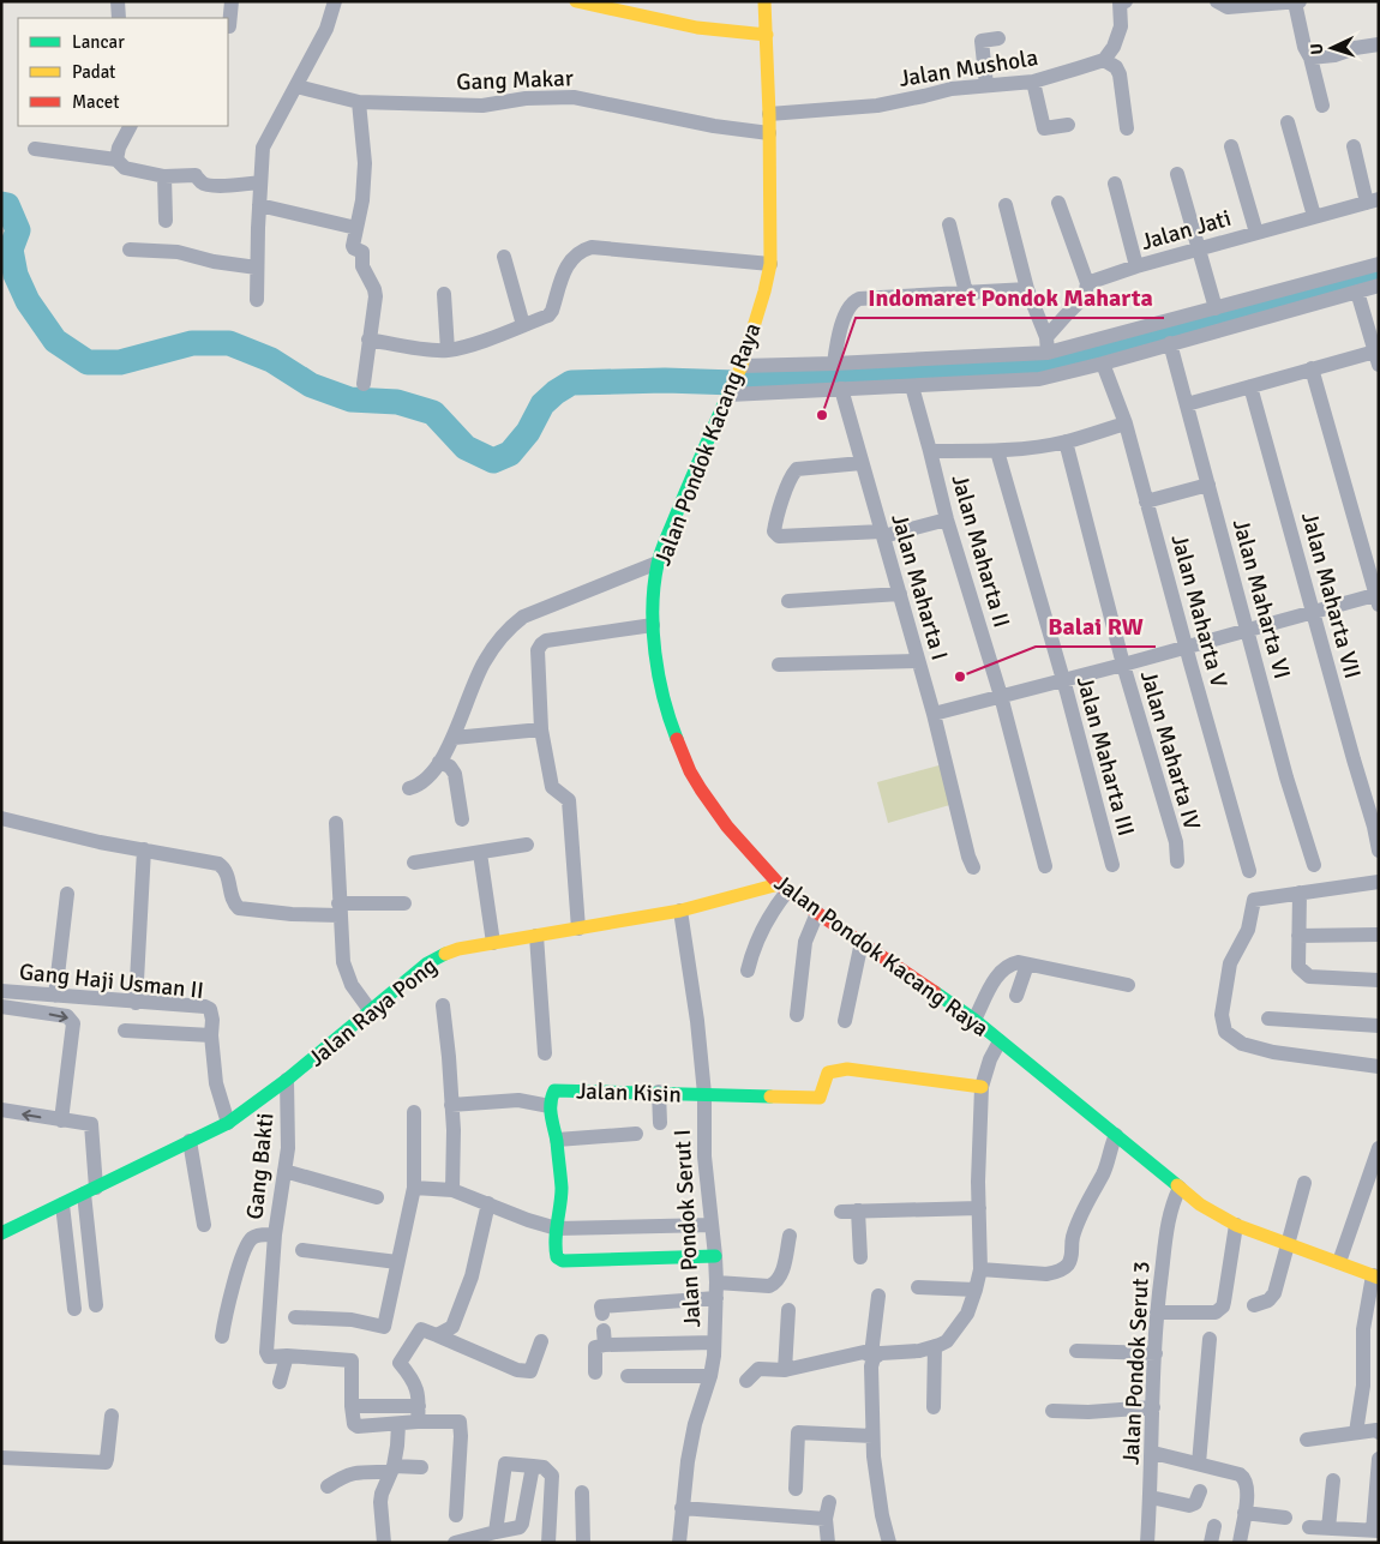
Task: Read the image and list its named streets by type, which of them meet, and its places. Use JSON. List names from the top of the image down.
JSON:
{
  "streets": {
    "street": [
      "Jalan Mushola",
      "Gang Makar",
      "Jalan Jati",
      "Jalan Pondok Kacang Raya",
      "Jalan Maharta II",
      "Jalan Maharta I",
      "Jalan Maharta VII",
      "Jalan Maharta VI",
      "Jalan Maharta V",
      "Jalan Maharta IV",
      "Jalan Maharta III",
      "Gang Haji Usman II",
      "Jalan Raya Pong",
      "Jalan Kisin",
      "Gang Bakti",
      "Jalan Pondok Serut I",
      "Jalan Pondok Serut 3"
    ]
  },
  "crossings": [
    ["Jalan Mushola", "Jalan Pondok Kacang Raya"],
    ["Gang Makar", "Jalan Pondok Kacang Raya"],
    ["Jalan Pondok Kacang Raya", "Jalan Raya Pong"],
    ["Jalan Pondok Kacang Raya", "Jalan Pondok Serut 3"],
    ["Gang Haji Usman II", "Jalan Raya Pong"],
    ["Jalan Raya Pong", "Gang Bakti"],
    ["Jalan Raya Pong", "Jalan Pondok Serut I"],
    ["Jalan Kisin", "Jalan Pondok Serut I"]
  ],
  "places": ["Indomaret Pondok Maharta", "Balai RW"],
  "legend": ["Lancar", "Padat", "Macet"],
  "north": "left"
}
